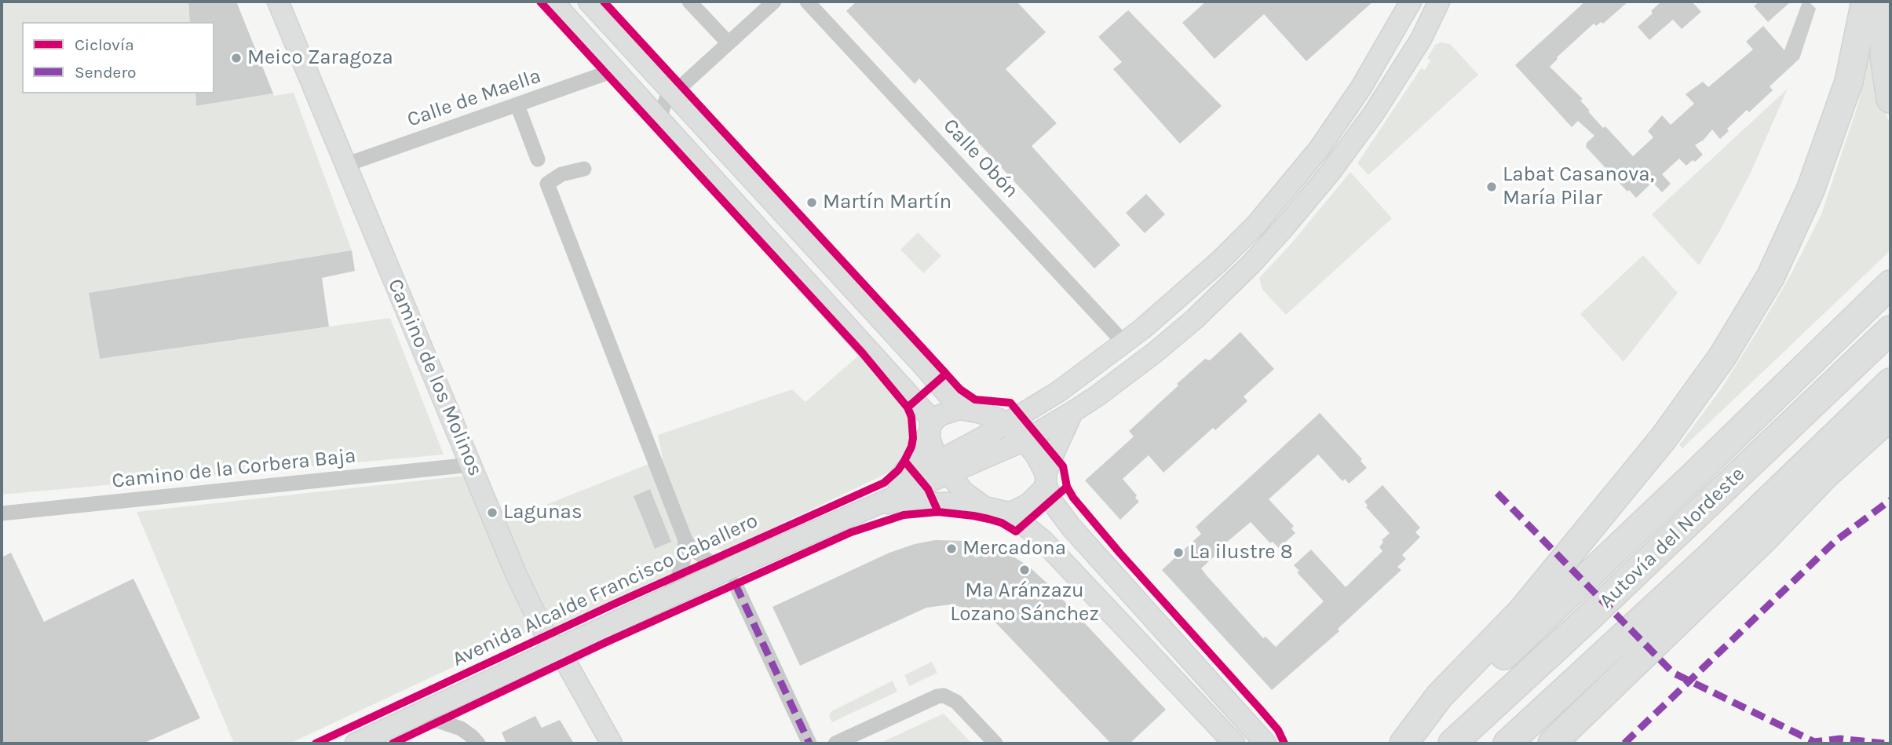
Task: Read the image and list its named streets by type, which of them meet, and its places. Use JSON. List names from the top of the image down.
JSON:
{
  "streets": {
    "highway": ["Autovía del Nordeste"],
    "main road": ["Camino de los Molinos", "Avenida Alcalde Francisco Caballero"],
    "street": ["Calle de Maella", "Calle Obón", "Camino de la Corbera Baja"]
  },
  "crossings": [
    ["Calle de Maella", "Camino de los Molinos"],
    ["Calle Obón", "Avenida Alcalde Francisco Caballero"],
    ["Camino de los Molinos", "Camino de la Corbera Baja"],
    ["Camino de los Molinos", "Avenida Alcalde Francisco Caballero"]
  ],
  "places": [
    "Meico Zaragoza",
    "Labat Casanova, María Pilar",
    "Martín Martín",
    "Lagunas",
    "Mercadona",
    "La ilustre 8",
    "Mª Aránzazu Lozano Sánchez"
  ],
  "legend": ["Ciclovía", "Sendero"]
}
